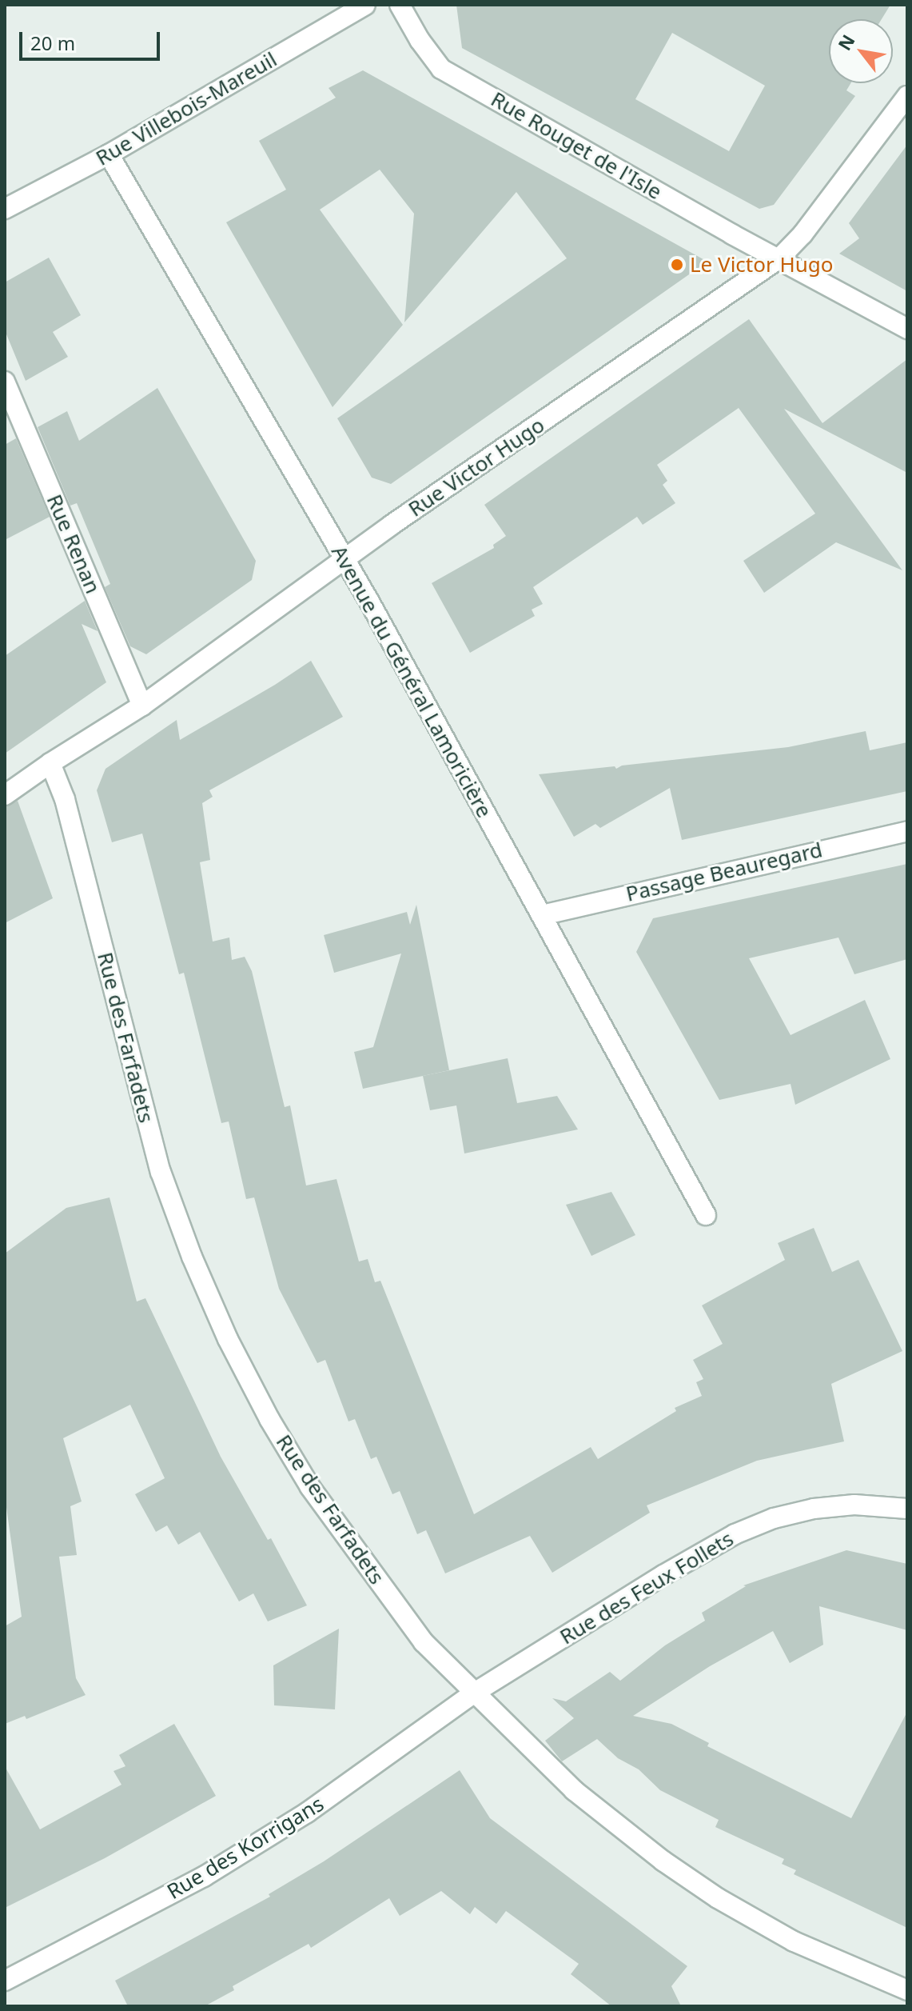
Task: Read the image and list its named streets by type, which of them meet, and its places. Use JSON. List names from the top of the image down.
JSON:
{
  "streets": {
    "street": [
      "Rue Villebois-Mareuil",
      "Rue Rouget de l'Isle",
      "Rue Victor Hugo",
      "Rue Renan",
      "Avenue du Général Lamoricière",
      "Passage Beauregard",
      "Rue des Farfadets",
      "Rue des Feux Follets",
      "Rue des Korrigans"
    ]
  },
  "crossings": [
    ["Rue Villebois-Mareuil", "Avenue du Général Lamoricière"],
    ["Rue Rouget de l'Isle", "Rue Victor Hugo"],
    ["Rue Victor Hugo", "Rue Renan"],
    ["Rue Victor Hugo", "Avenue du Général Lamoricière"],
    ["Rue Victor Hugo", "Rue des Farfadets"],
    ["Avenue du Général Lamoricière", "Passage Beauregard"],
    ["Rue des Farfadets", "Rue des Feux Follets"],
    ["Rue des Farfadets", "Rue des Korrigans"],
    ["Rue des Feux Follets", "Rue des Korrigans"]
  ],
  "places": ["Le Victor Hugo"],
  "scale_bar": "20 m",
  "north": "top left"
}
